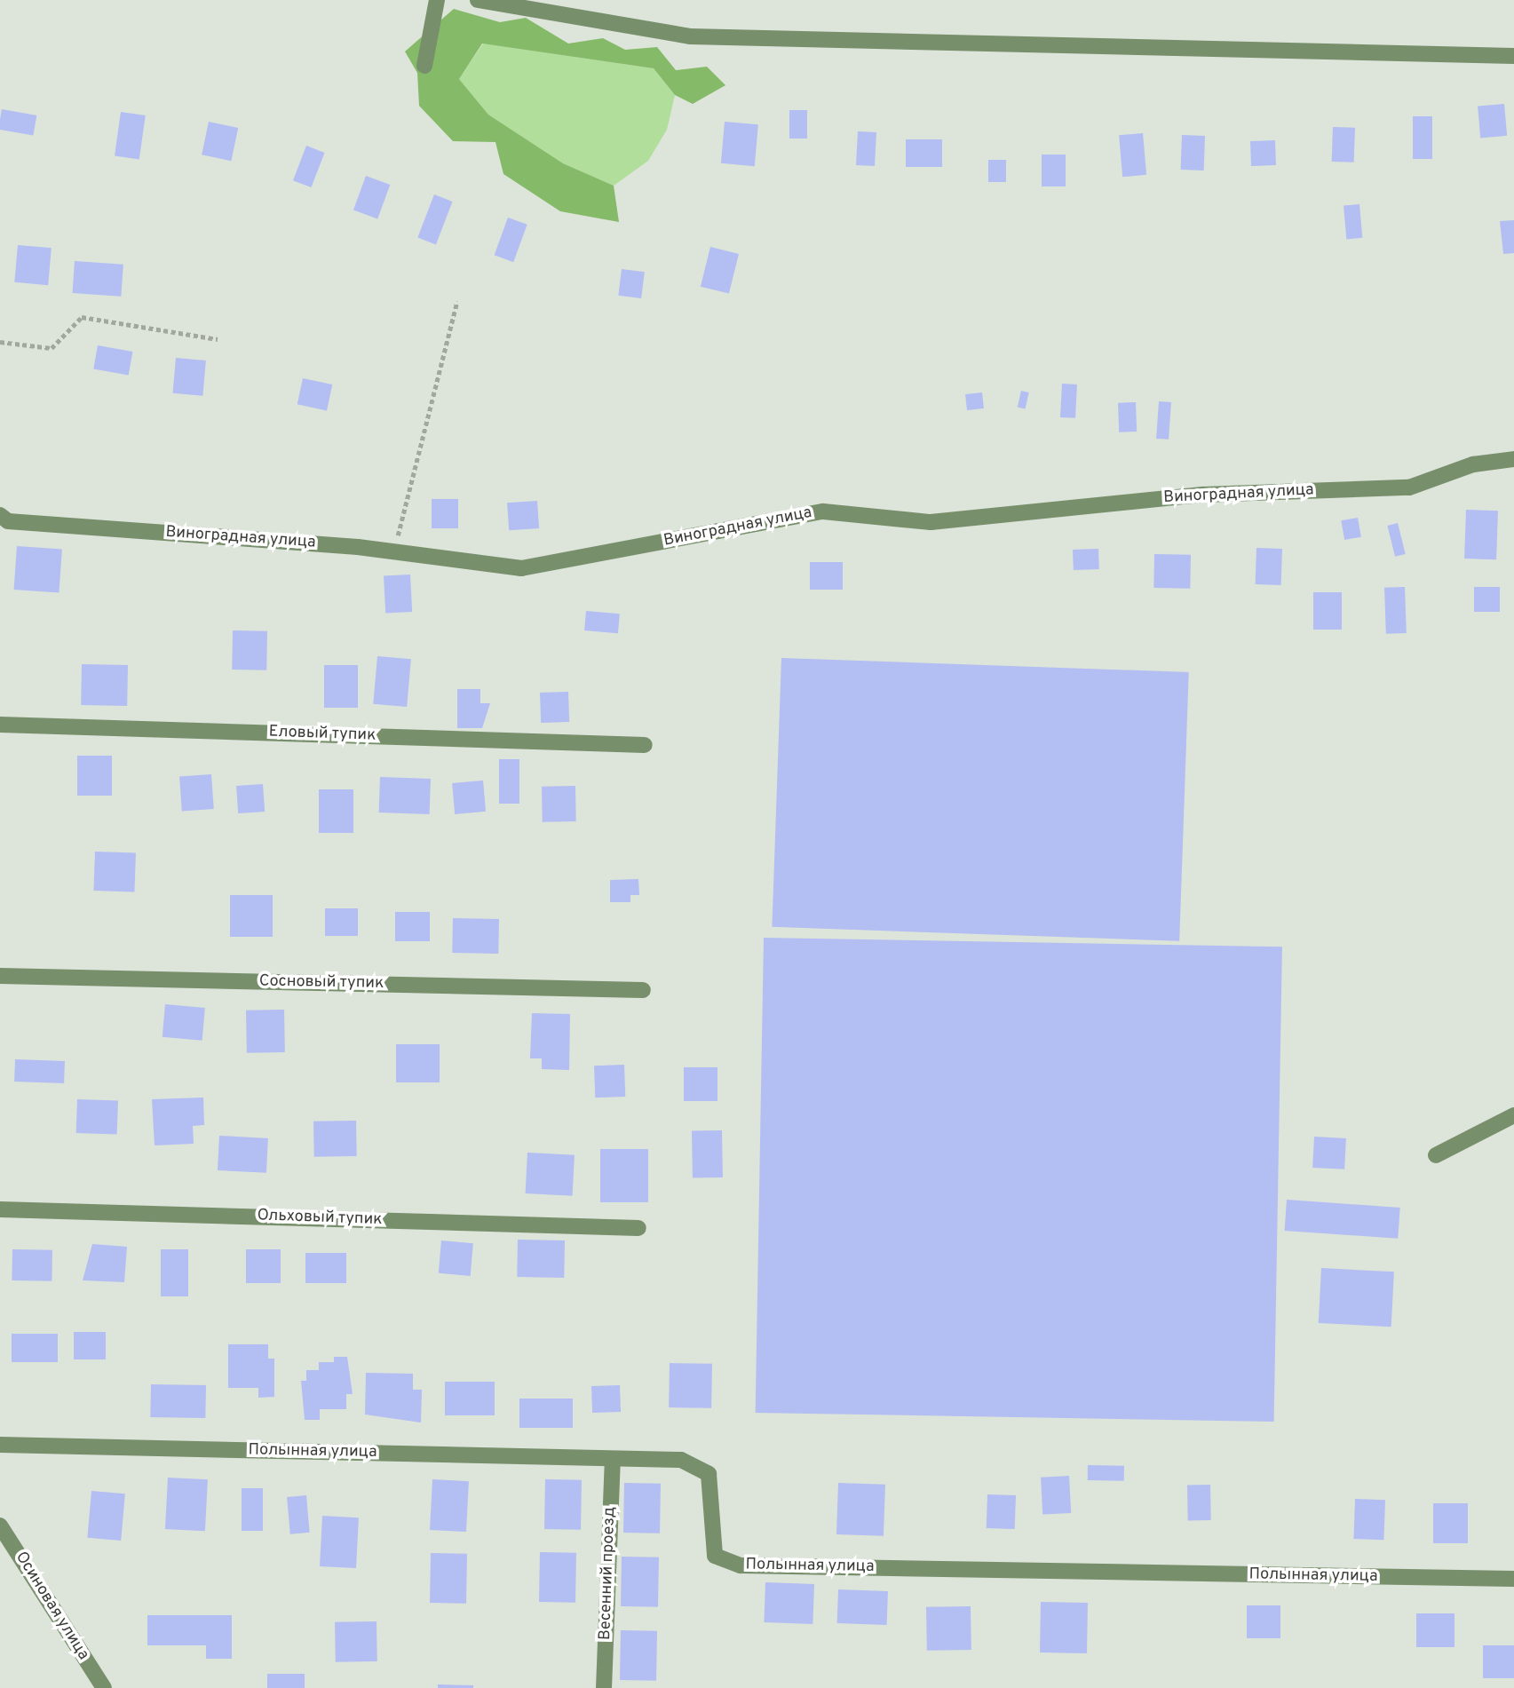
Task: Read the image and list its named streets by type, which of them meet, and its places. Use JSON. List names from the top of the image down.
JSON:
{
  "streets": {
    "street": [
      "Виноградная улица",
      "Еловый тупик",
      "Сосновый тупик",
      "Ольховый тупик",
      "Полынная улица",
      "Весенний проезд",
      "Осиновая улица"
    ]
  },
  "crossings": [
    ["Полынная улица", "Весенний проезд"]
  ]
}
